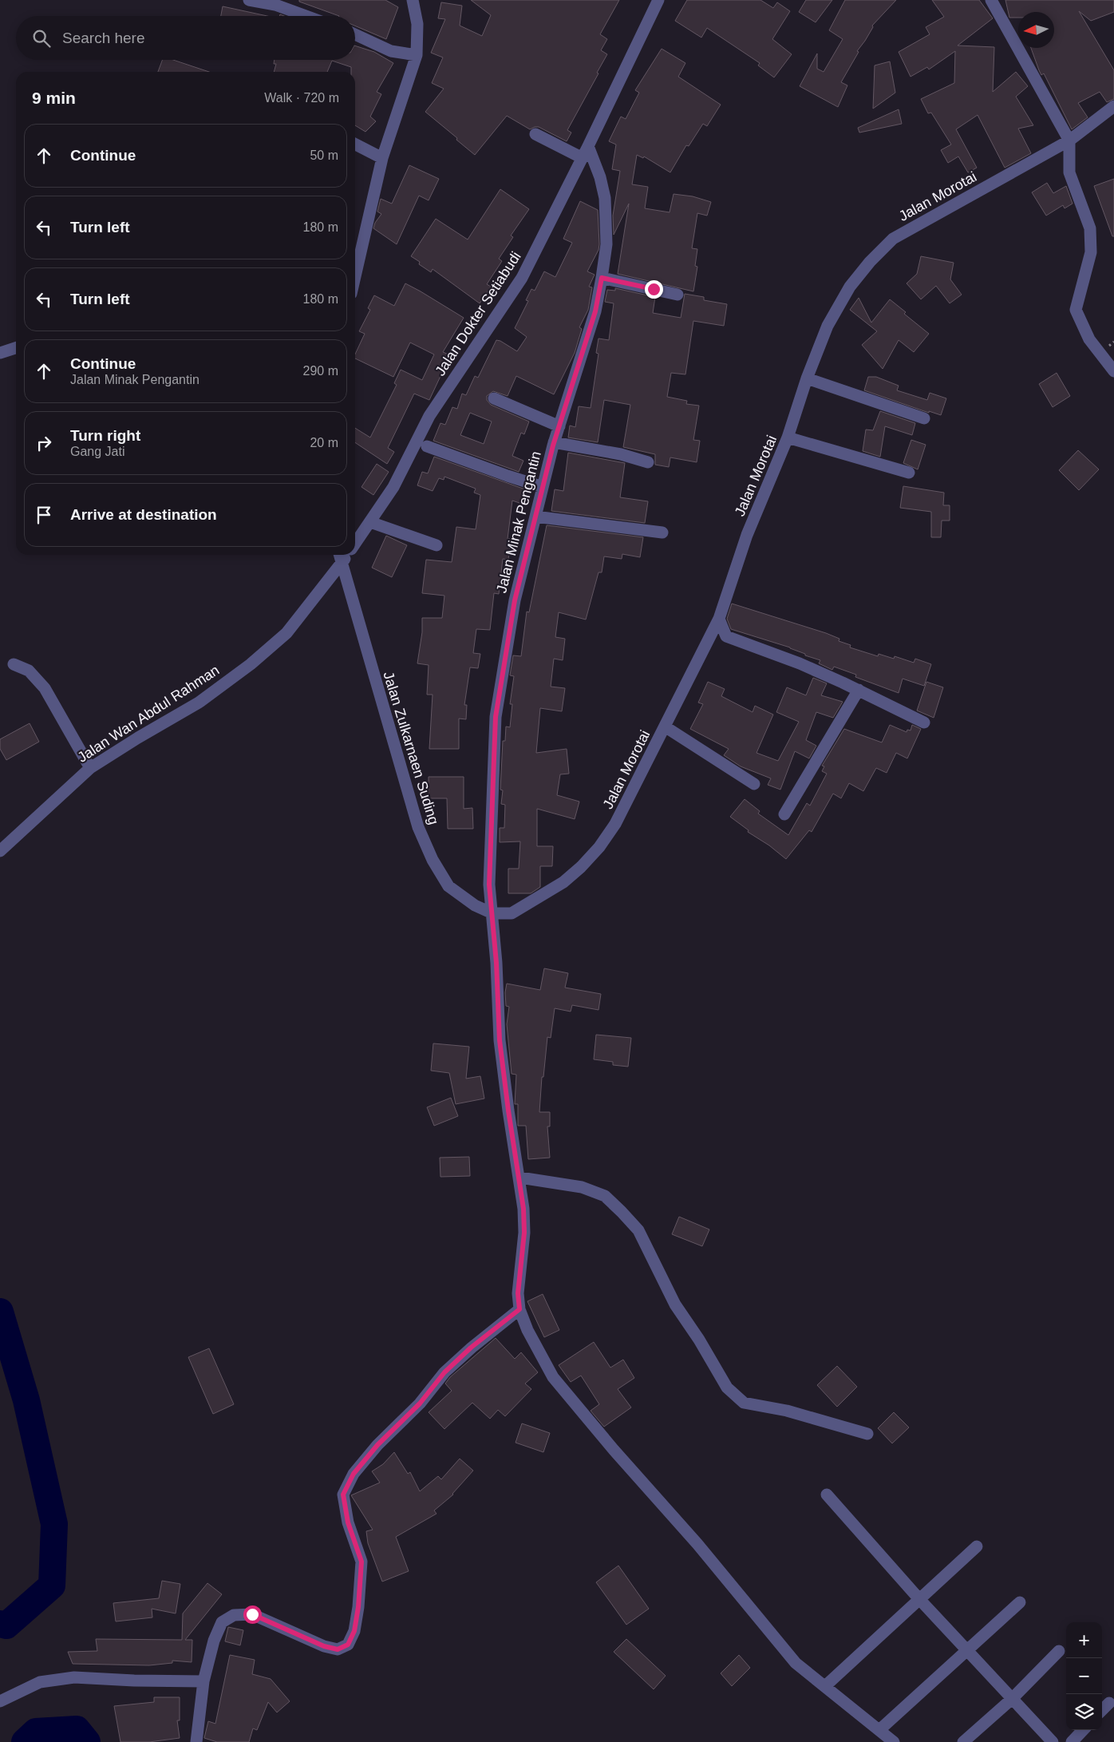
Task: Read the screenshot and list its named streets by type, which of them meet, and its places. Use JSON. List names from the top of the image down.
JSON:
{
  "streets": {
    "street": [
      "Jalan Morotai",
      "Jalan Dokter Setiabudi",
      "Jalan Minak Pengantin",
      "Jalan Wan Abdul Rahman",
      "Jalan Zulkarnaen Suding"
    ]
  },
  "crossings": [
    ["Jalan Morotai", "Jalan Minak Pengantin"],
    ["Jalan Morotai", "Jalan Zulkarnaen Suding"],
    ["Jalan Dokter Setiabudi", "Jalan Minak Pengantin"],
    ["Jalan Dokter Setiabudi", "Jalan Wan Abdul Rahman"],
    ["Jalan Dokter Setiabudi", "Jalan Zulkarnaen Suding"],
    ["Jalan Minak Pengantin", "Jalan Zulkarnaen Suding"],
    ["Jalan Wan Abdul Rahman", "Jalan Zulkarnaen Suding"]
  ],
  "north": "left",
  "page": {
    "search": "Search here",
    "heading": ["9 min", "Walk · 720 m"],
    "list": [
      ["Continue", "50 m"],
      ["Turn left", "180 m"],
      ["Turn left", "180 m"],
      ["Continue", "Jalan Minak Pengantin", "290 m"],
      ["Turn right", "Gang Jati", "20 m"],
      "Arrive at destination"
    ],
    "map_buttons": ["+", "−"]
  }
}
